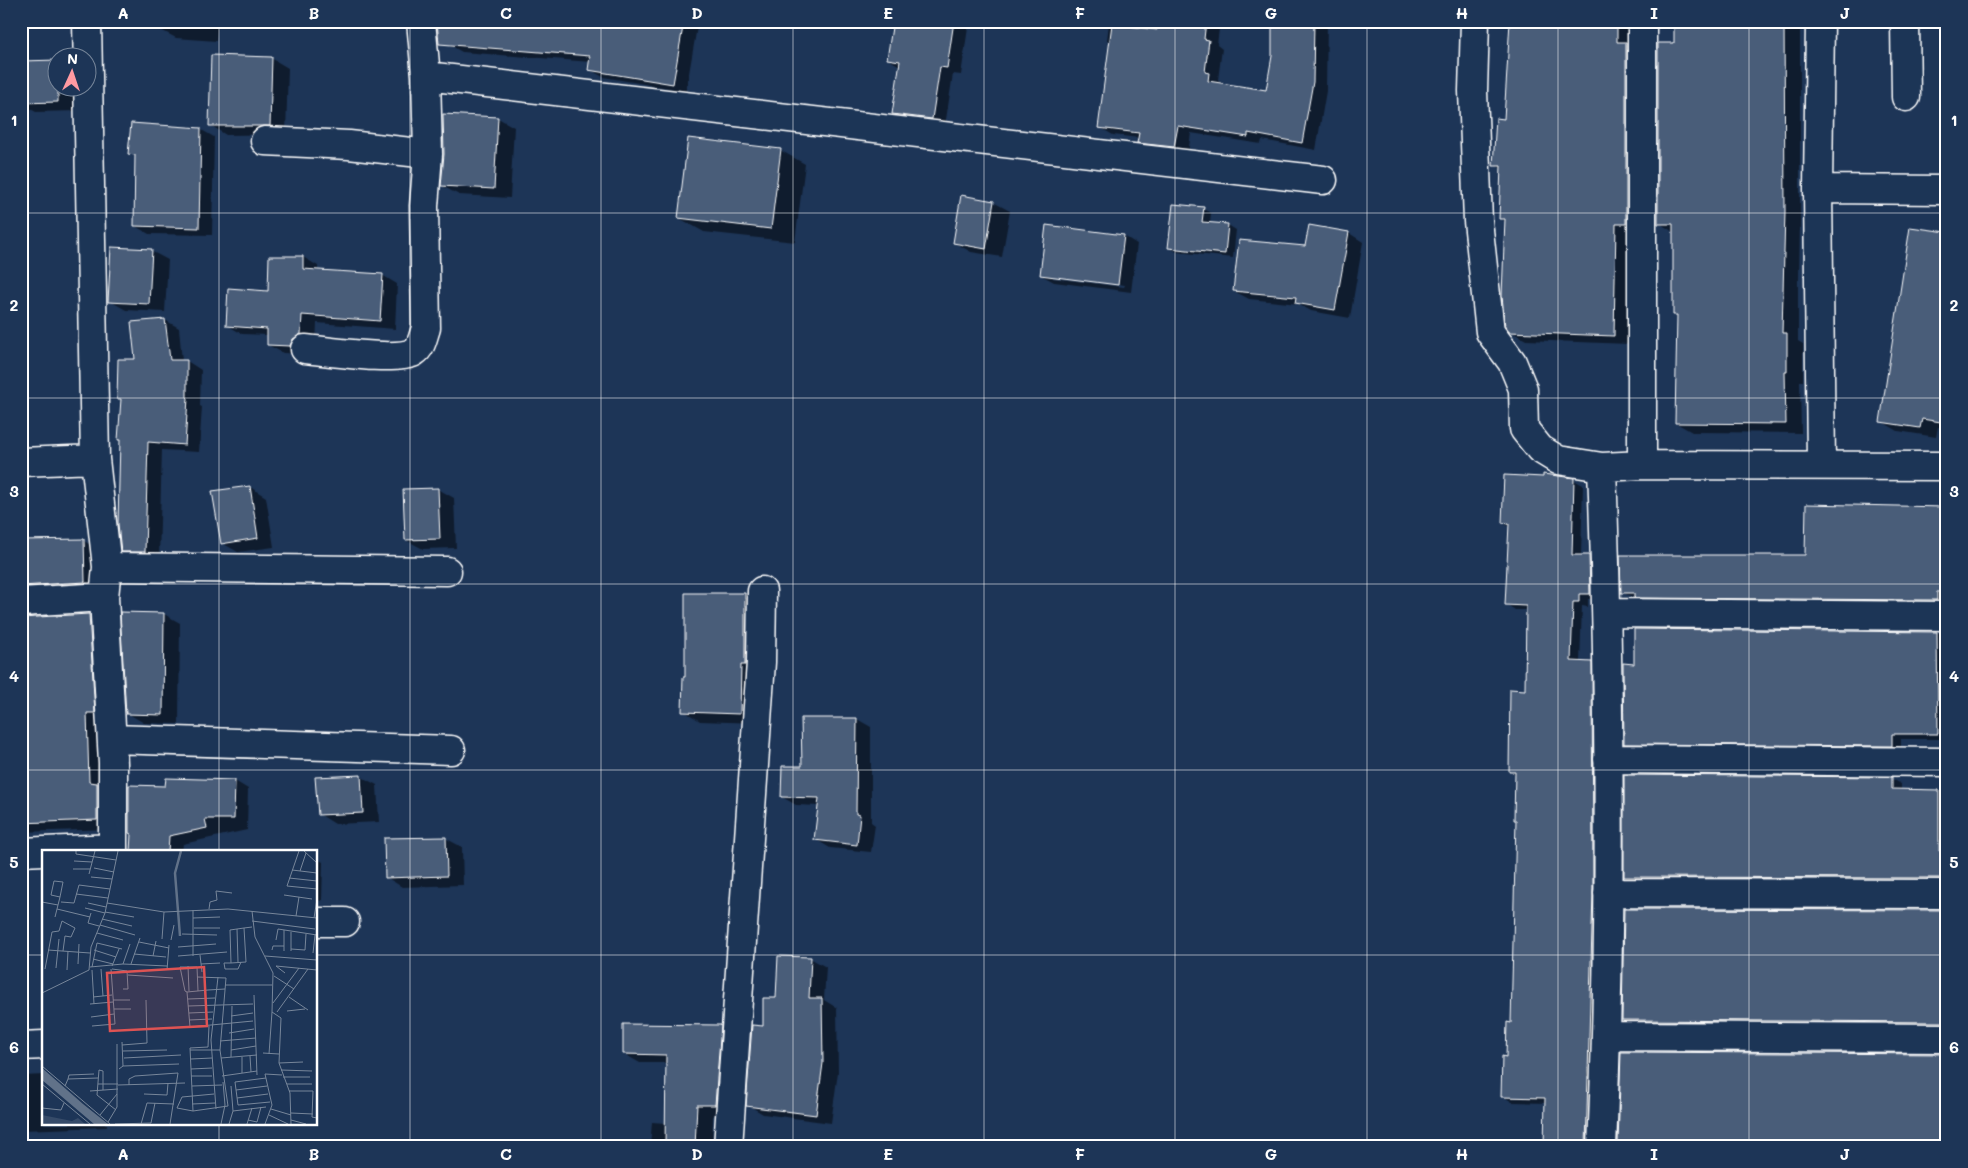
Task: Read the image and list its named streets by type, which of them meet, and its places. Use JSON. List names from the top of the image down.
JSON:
{
  "north": "top",
  "grid": {
    "columns": [
      "A",
      "B",
      "C",
      "D",
      "E",
      "F",
      "G",
      "H",
      "I",
      "J"
    ],
    "rows": [
      "1",
      "2",
      "3",
      "4",
      "5",
      "6"
    ]
  }
}
